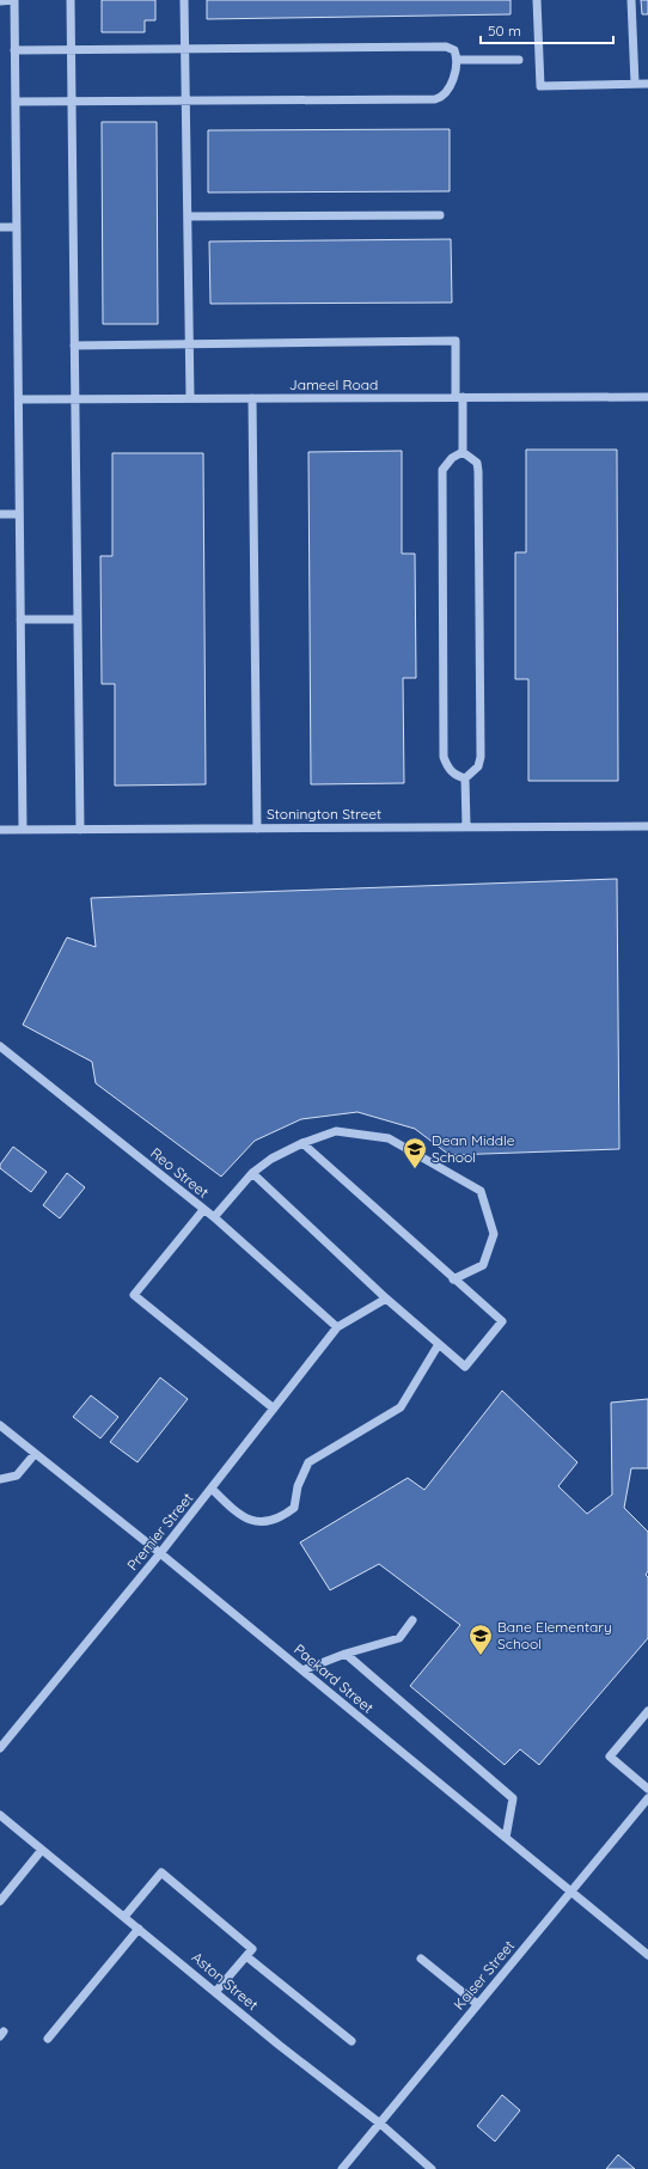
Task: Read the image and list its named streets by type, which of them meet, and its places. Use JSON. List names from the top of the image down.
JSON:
{
  "streets": {
    "street": [
      "Jameel Road",
      "Stonington Street",
      "Reo Street",
      "Premier Street",
      "Packard Street",
      "Kaiser Street",
      "Aston Street"
    ]
  },
  "crossings": [
    ["Reo Street", "Premier Street"],
    ["Premier Street", "Packard Street"],
    ["Packard Street", "Kaiser Street"],
    ["Kaiser Street", "Aston Street"]
  ],
  "places": {
    "school or university": ["Dean Middle School", "Bane Elementary School"]
  },
  "scale_bar": "50 m"
}
